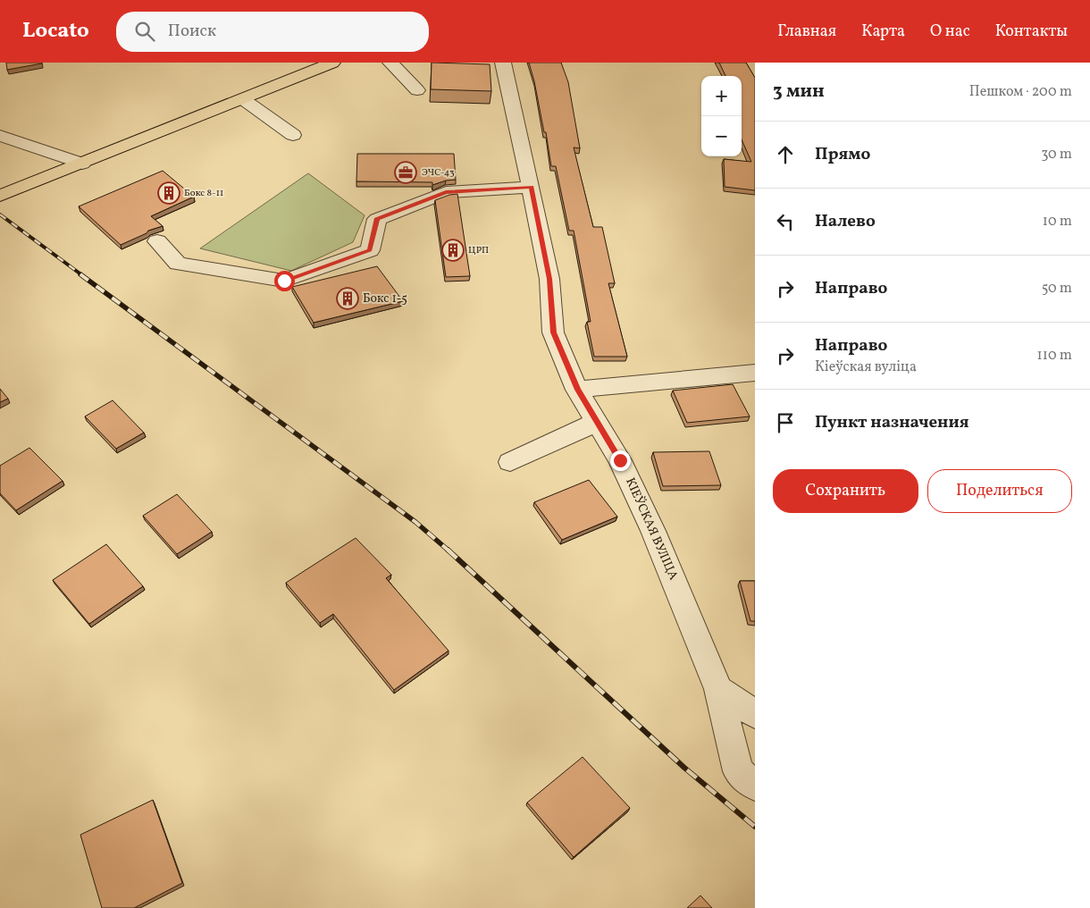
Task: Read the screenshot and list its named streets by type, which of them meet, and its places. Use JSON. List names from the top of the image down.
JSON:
{
  "streets": {
    "street": ["КІЕЎСКАЯ ВУЛІЦА"]
  },
  "places": {
    "office": ["ЭЧС-43"],
    "building": ["Бокс 8-11", "ЦРП", "Бокс 1-5"]
  },
  "page": {
    "header": "Locato",
    "search": "Поиск",
    "nav": [
      "Главная",
      "Карта",
      "О нас",
      "Контакты"
    ],
    "heading": ["3 мин", "Пешком · 200 m"],
    "map_buttons": ["+", "−"],
    "list": [
      ["Прямо", "30 m"],
      ["Налево", "10 m"],
      ["Направо", "50 m"],
      ["Направо", "Кіеўская вуліца", "110 m"],
      "Пункт назначения"
    ],
    "buttons": ["Сохранить", "Поделиться"]
  }
}
